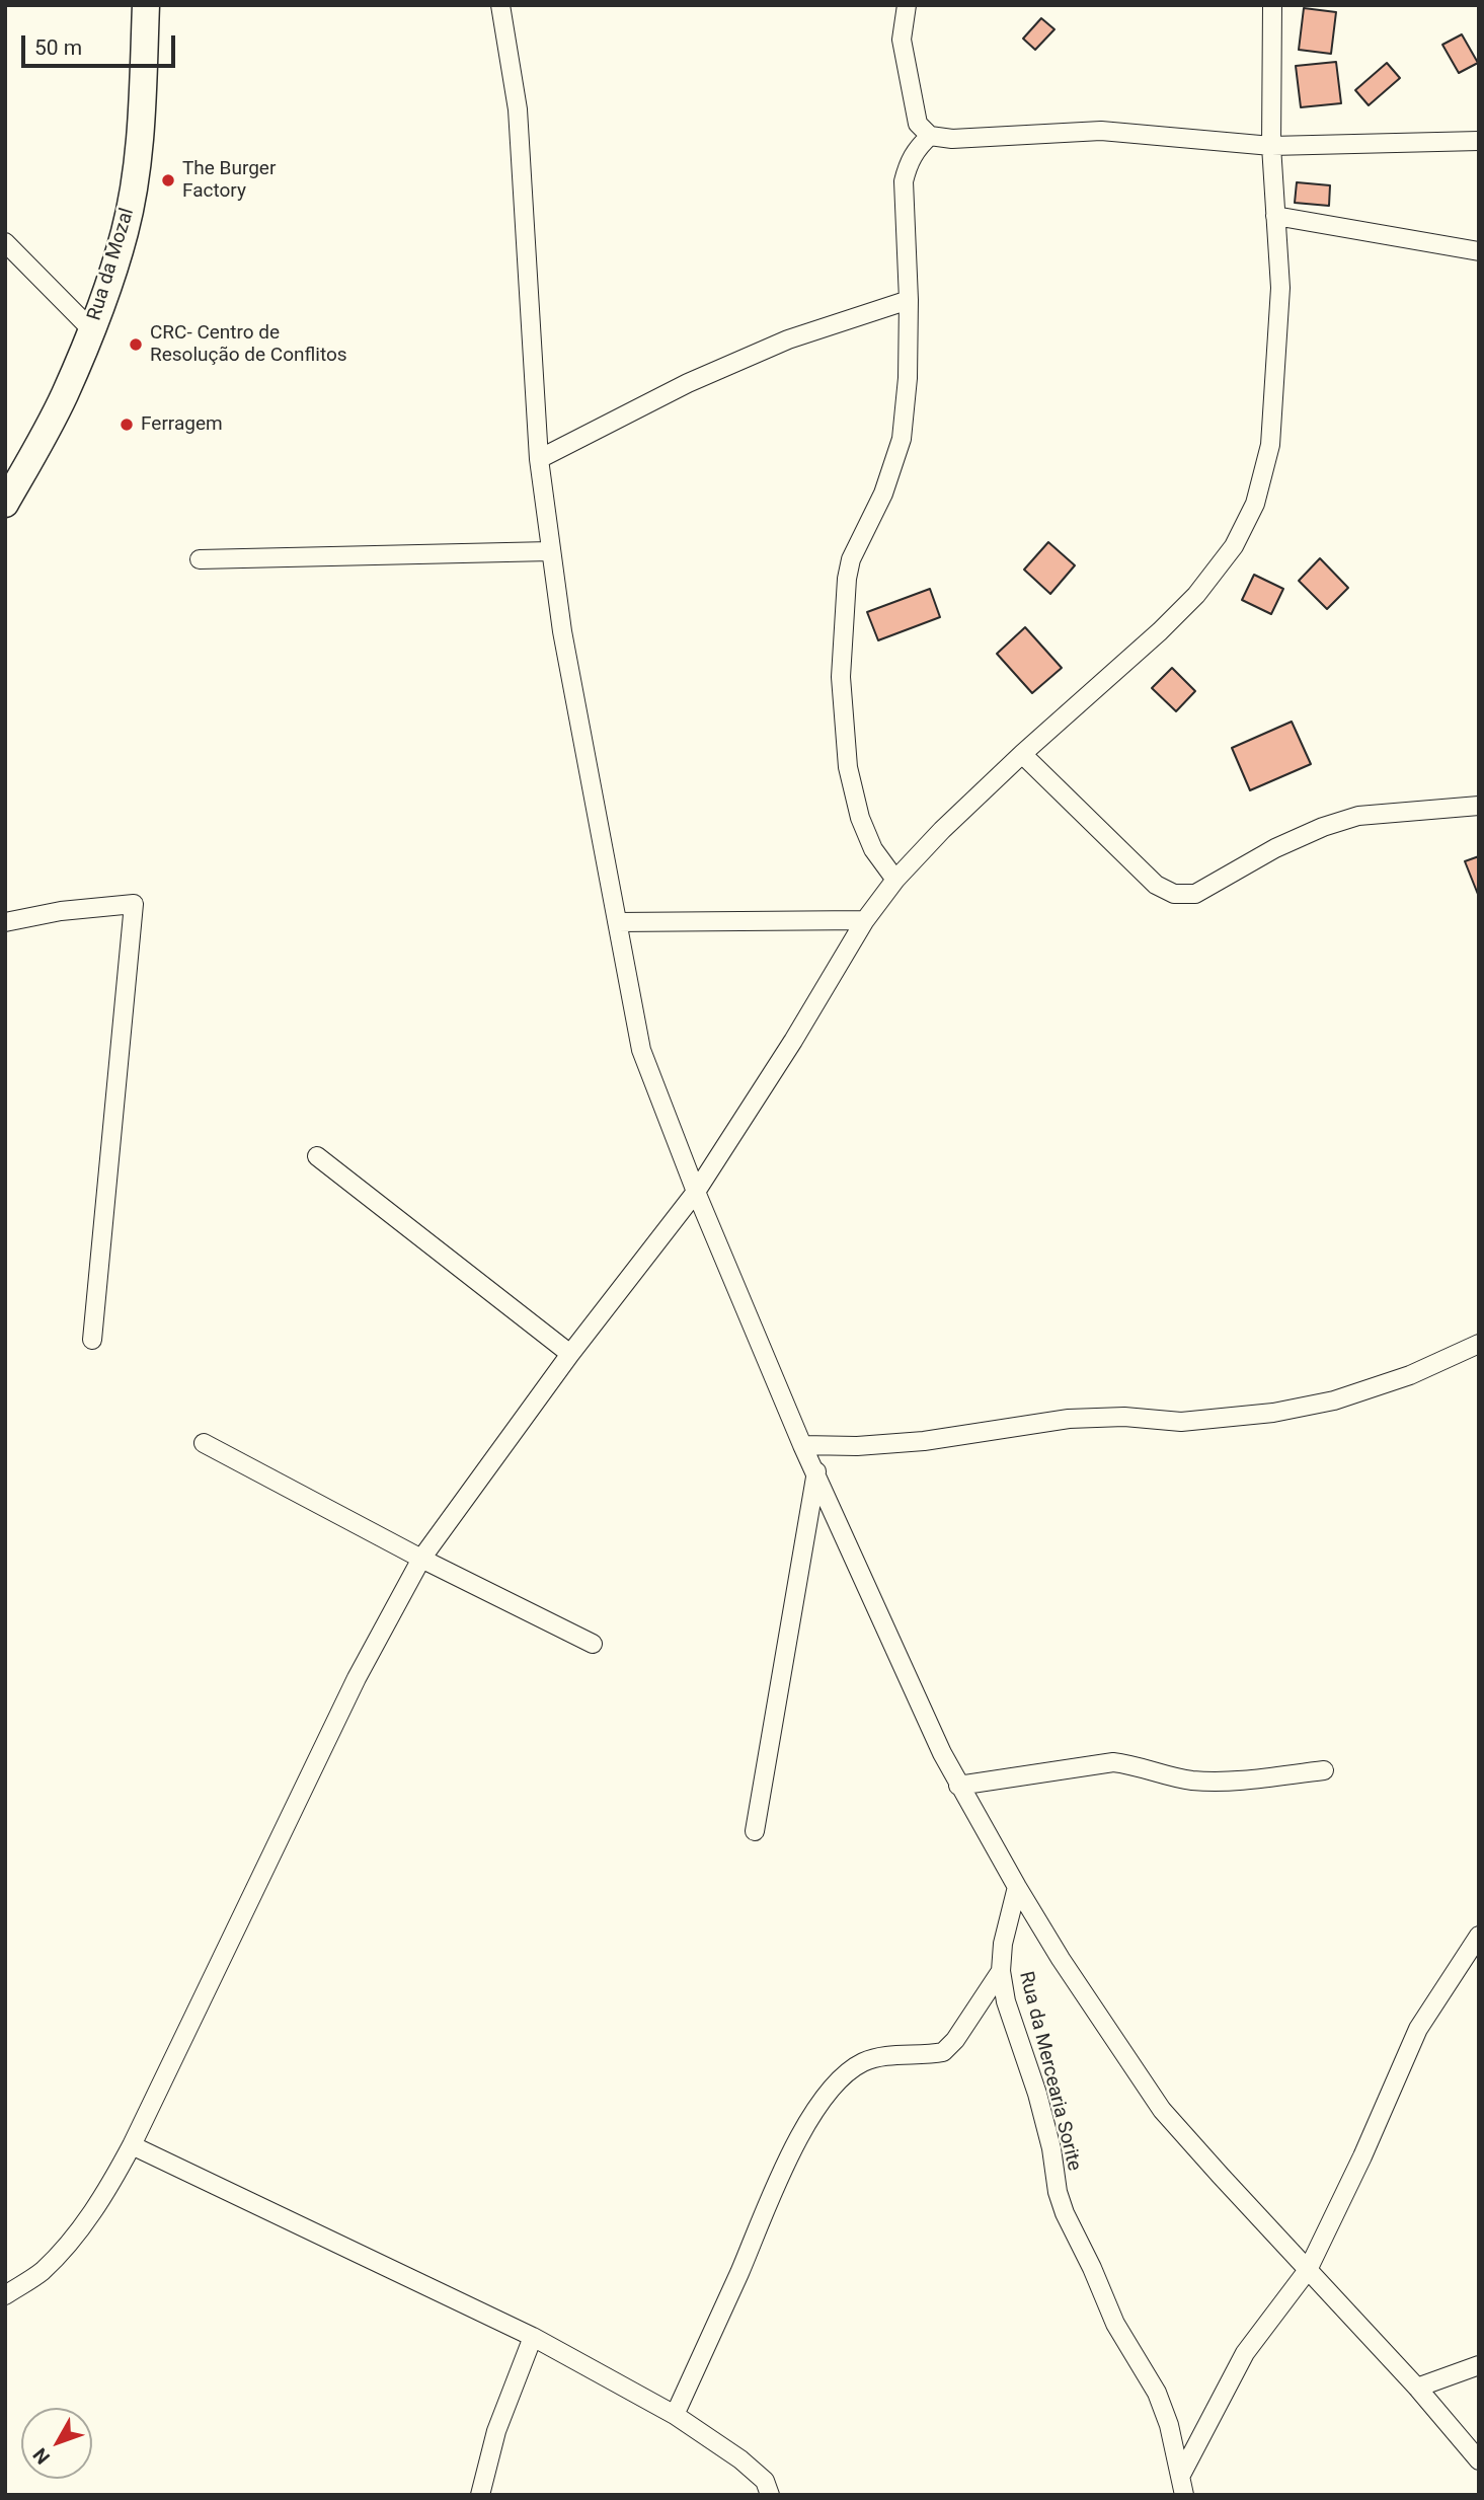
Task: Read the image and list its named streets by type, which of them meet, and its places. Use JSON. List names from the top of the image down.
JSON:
{
  "streets": {
    "main road": ["Rua da Mozal"],
    "street": ["Rua da Mercearia Sorite"]
  },
  "places": ["The Burger Factory", "CRC- Centro de Resolução de Conflitos", "Ferragem"],
  "scale_bar": "50 m",
  "north": "bottom left"
}
